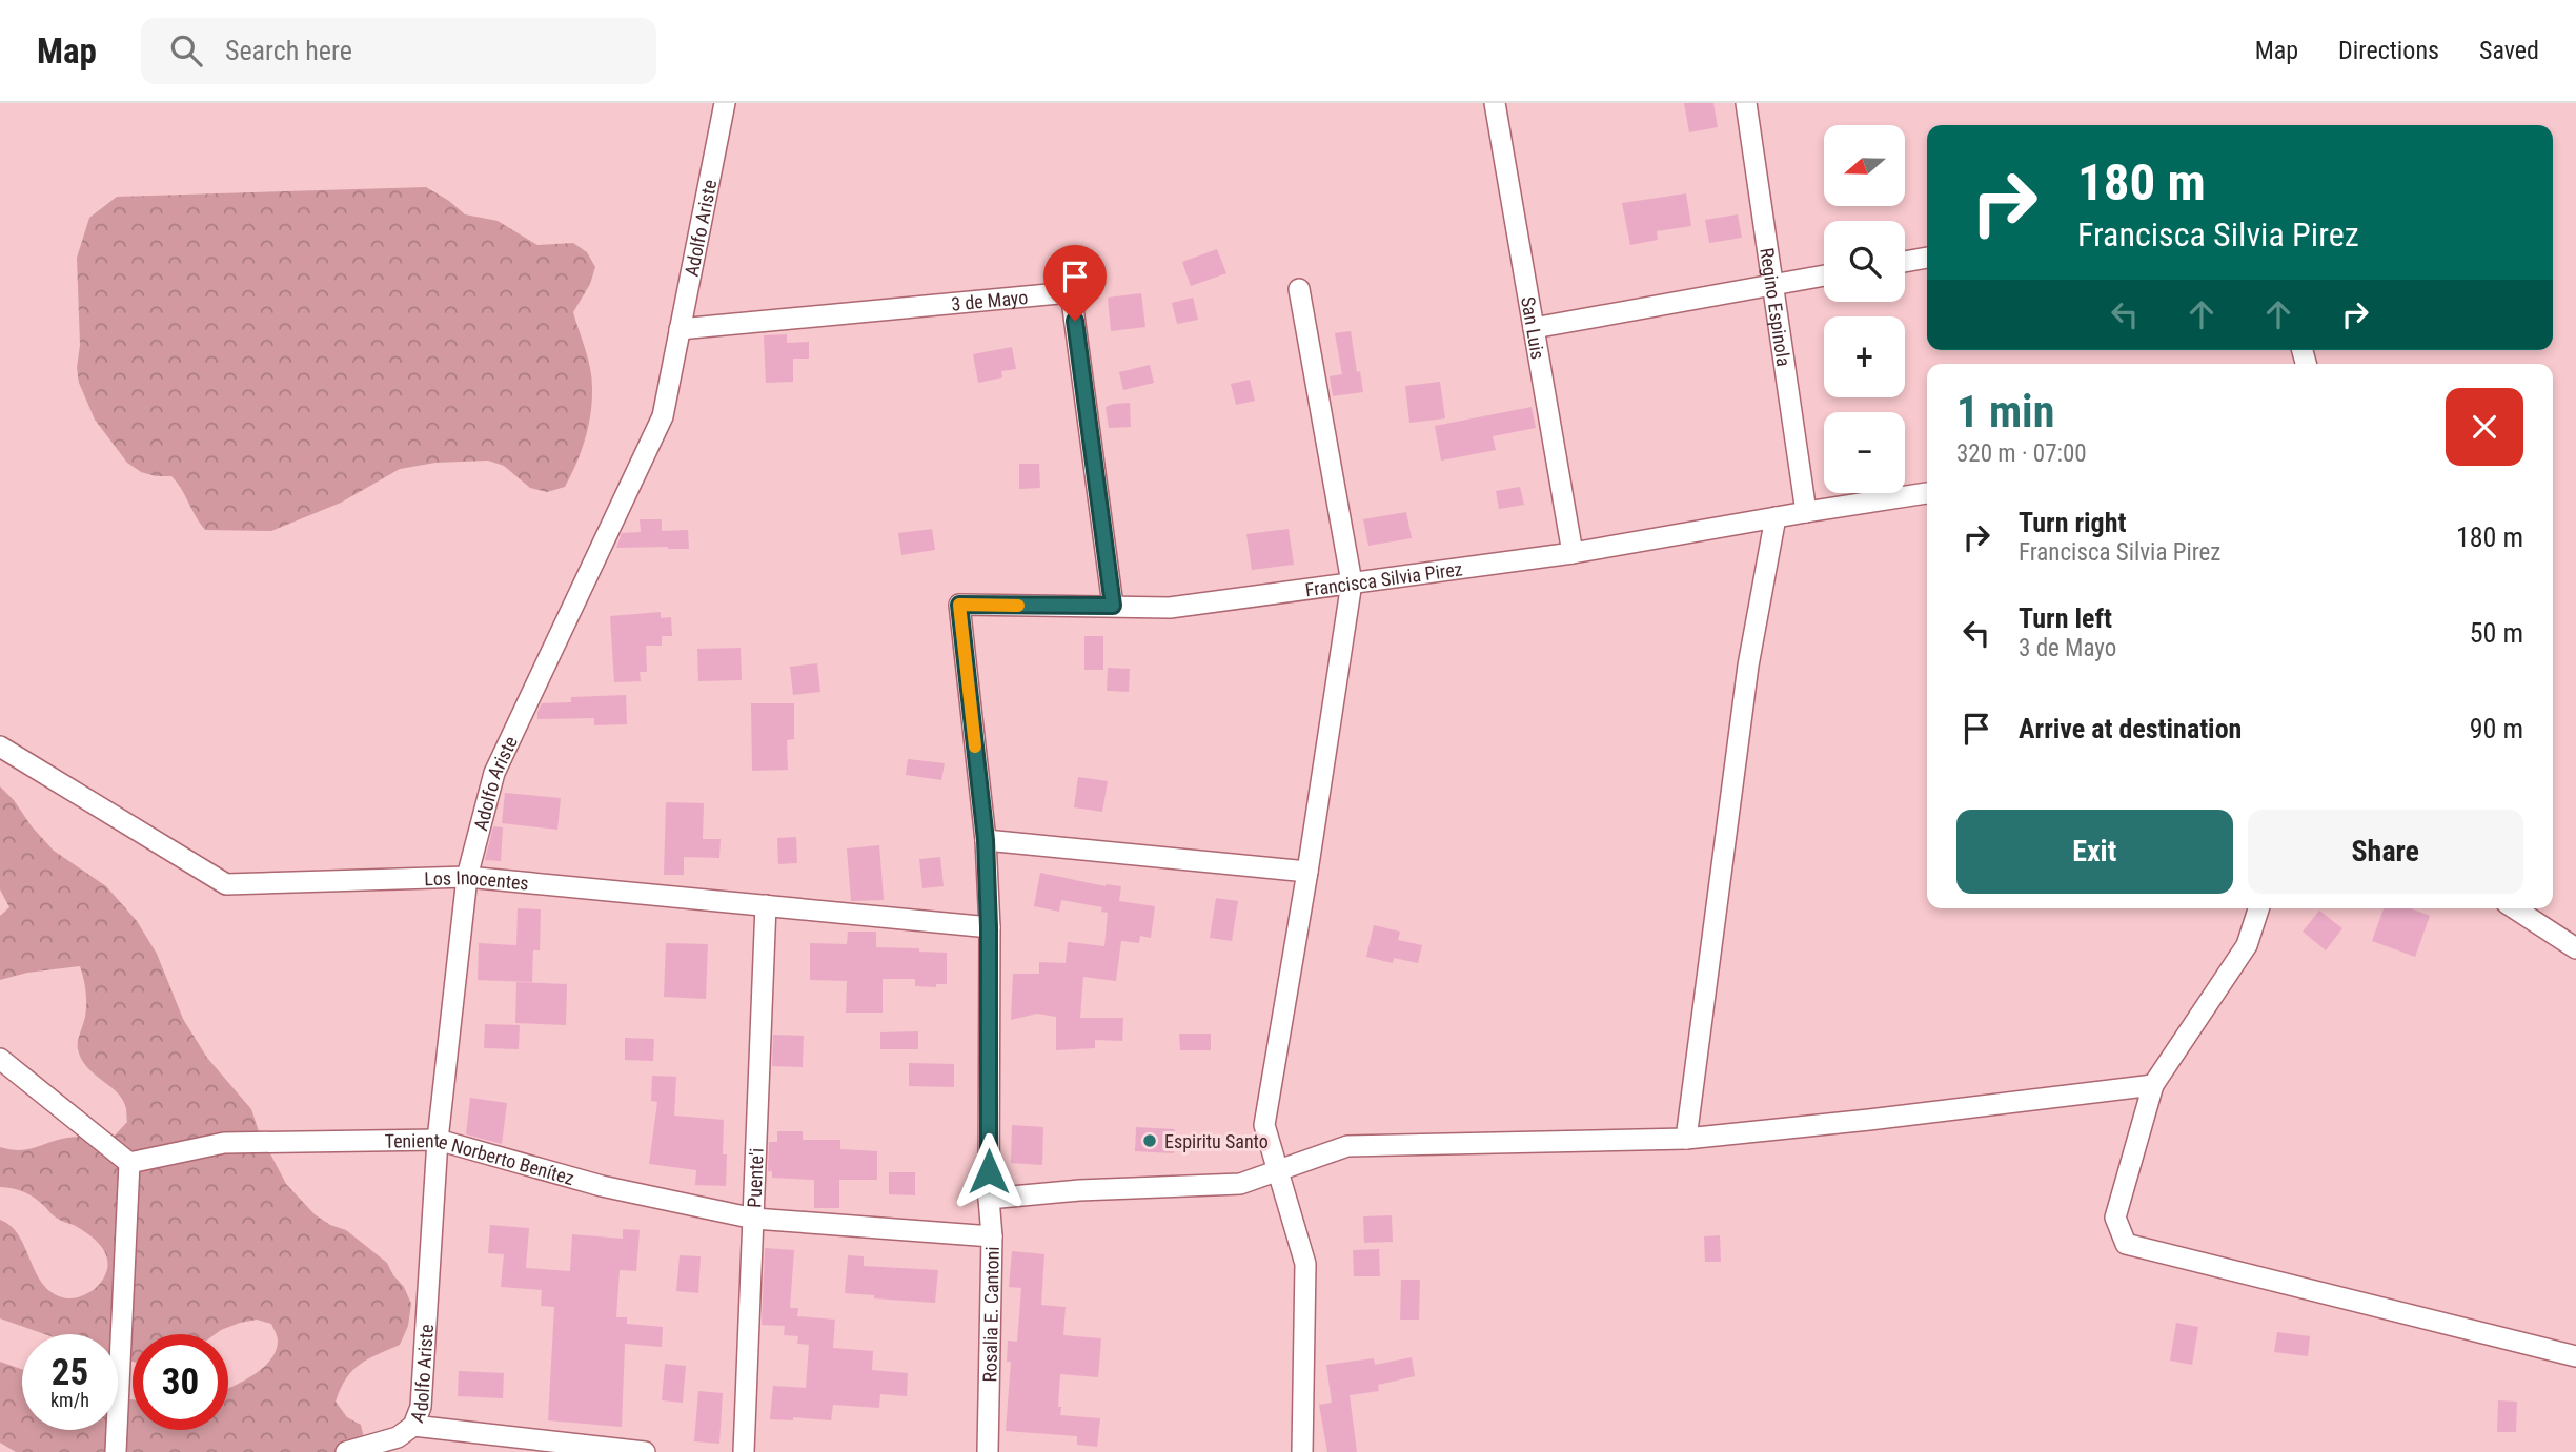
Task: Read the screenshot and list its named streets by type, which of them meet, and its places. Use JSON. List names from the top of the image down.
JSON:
{
  "streets": {
    "street": [
      "Adolfo Ariste",
      "3 de Mayo",
      "Regino Espinola",
      "San Luis",
      "Francisca Silvia Pirez",
      "Los Inocentes",
      "Teniente Norberto Benítez",
      "Puente'i",
      "Rosalia E. Cantoni"
    ]
  },
  "crossings": [
    ["Adolfo Ariste", "3 de Mayo"],
    ["Adolfo Ariste", "Los Inocentes"],
    ["Adolfo Ariste", "Teniente Norberto Benítez"],
    ["3 de Mayo", "Francisca Silvia Pirez"],
    ["Regino Espinola", "Francisca Silvia Pirez"],
    ["San Luis", "Francisca Silvia Pirez"],
    ["Francisca Silvia Pirez", "Rosalia E. Cantoni"],
    ["Los Inocentes", "Puente'i"],
    ["Los Inocentes", "Rosalia E. Cantoni"],
    ["Teniente Norberto Benítez", "Puente'i"],
    ["Teniente Norberto Benítez", "Rosalia E. Cantoni"]
  ],
  "places": ["Espiritu Santo"],
  "north": "left",
  "page": {
    "header": "Map",
    "search": "Search here",
    "nav": ["Map", "Directions", "Saved"],
    "map_buttons": ["+", "−"],
    "turn": ["180 m", "Francisca Silvia Pirez"],
    "heading": ["1 min", "320 m · 07:00"],
    "list": [
      {
        "name": "Turn right",
        "note": "Francisca Silvia Pirez",
        "value": "180 m"
      },
      {
        "name": "Turn left",
        "note": "3 de Mayo",
        "value": "50 m"
      },
      {
        "name": "Arrive at destination",
        "value": "90 m"
      }
    ],
    "buttons": ["Exit", "Share"],
    "speed": "25 km/h",
    "limit": "30"
  }
}
